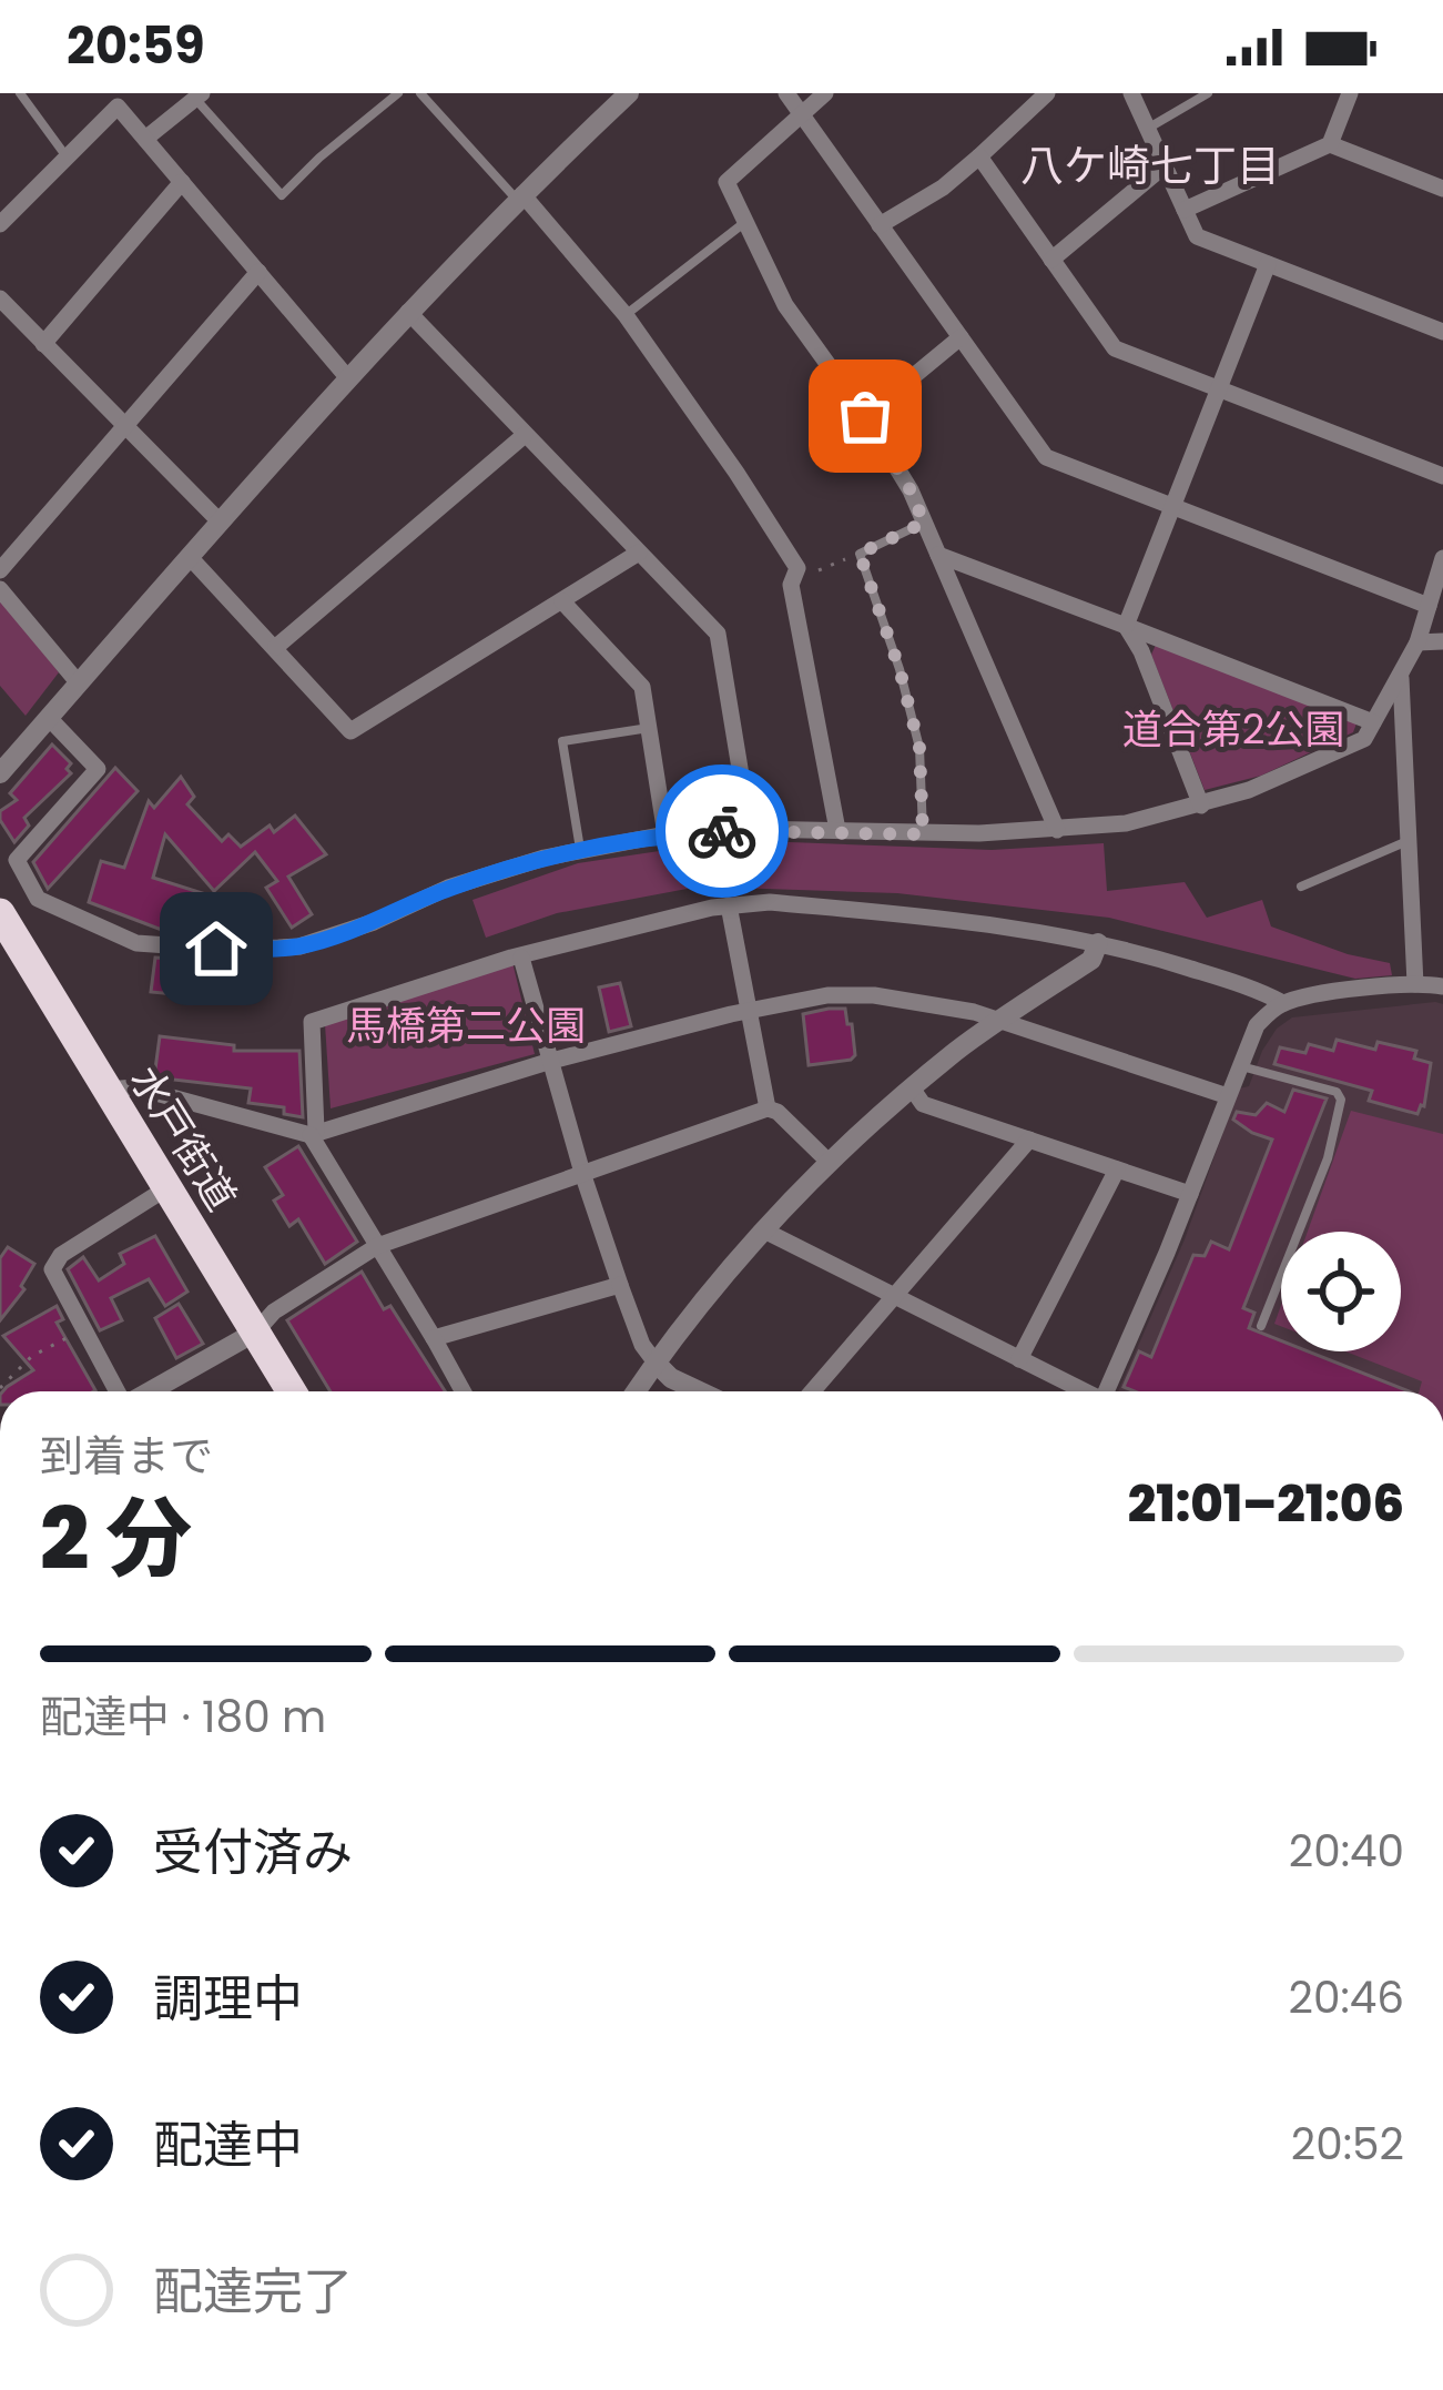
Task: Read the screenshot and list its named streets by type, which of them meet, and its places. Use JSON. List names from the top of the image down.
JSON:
{
  "streets": {
    "highway": ["水戸街道"]
  },
  "districts": ["八ケ崎七丁目"],
  "parks": ["道合第2公園", "馬橋第二公園"],
  "page": {
    "status": "20:59",
    "heading": ["2 分", "到着まで", "21:01–21:06"],
    "bar": "配達中 · 180 m",
    "list": [
      ["受付済み", "20:40"],
      ["調理中", "20:46"],
      ["配達中", "20:52"],
      "配達完了"
    ]
  }
}
